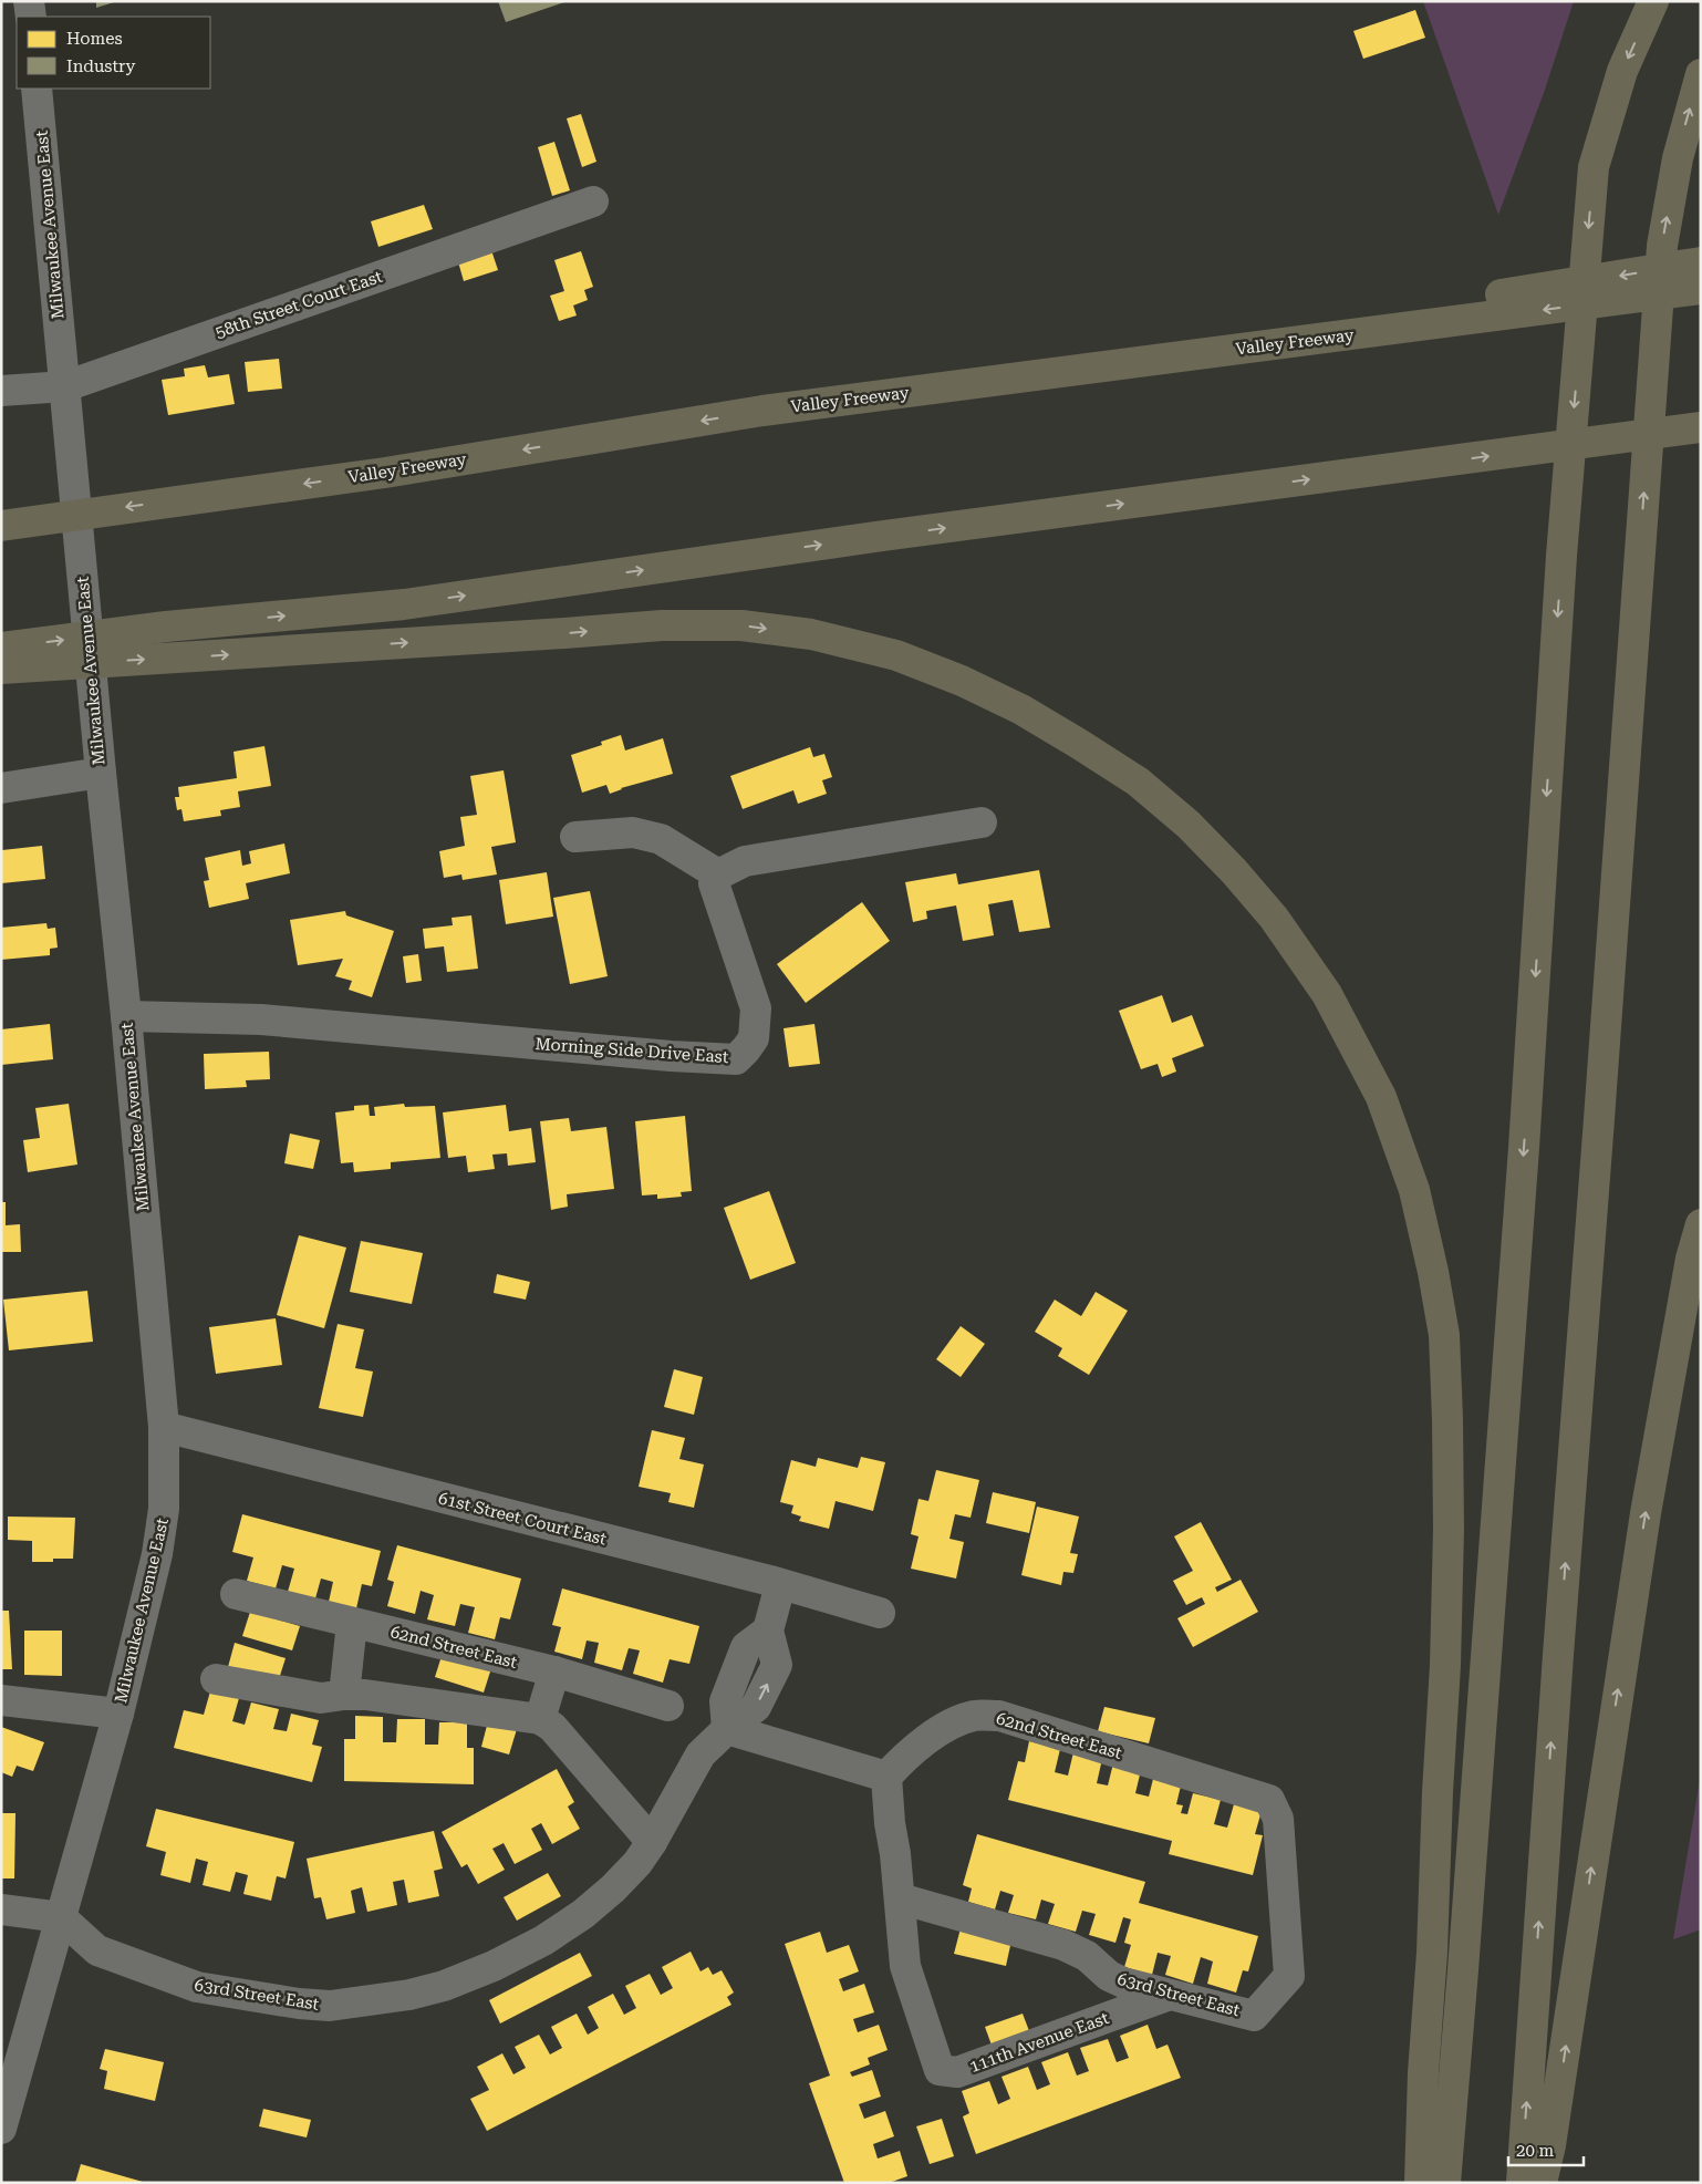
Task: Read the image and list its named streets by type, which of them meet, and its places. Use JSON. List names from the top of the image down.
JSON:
{
  "streets": {
    "highway": ["Valley Freeway"],
    "street": [
      "Milwaukee Avenue East",
      "58th Street Court East",
      "Morning Side Drive East",
      "61st Street Court East",
      "62nd Street East",
      "63rd Street East",
      "111th Avenue East"
    ]
  },
  "crossings": [
    ["Milwaukee Avenue East", "58th Street Court East"],
    ["Milwaukee Avenue East", "Morning Side Drive East"],
    ["Milwaukee Avenue East", "61st Street Court East"],
    ["Milwaukee Avenue East", "63rd Street East"],
    ["62nd Street East", "63rd Street East"],
    ["62nd Street East", "111th Avenue East"],
    ["63rd Street East", "111th Avenue East"]
  ],
  "legend": ["Homes", "Industry"],
  "scale_bar": "20 m"
}
